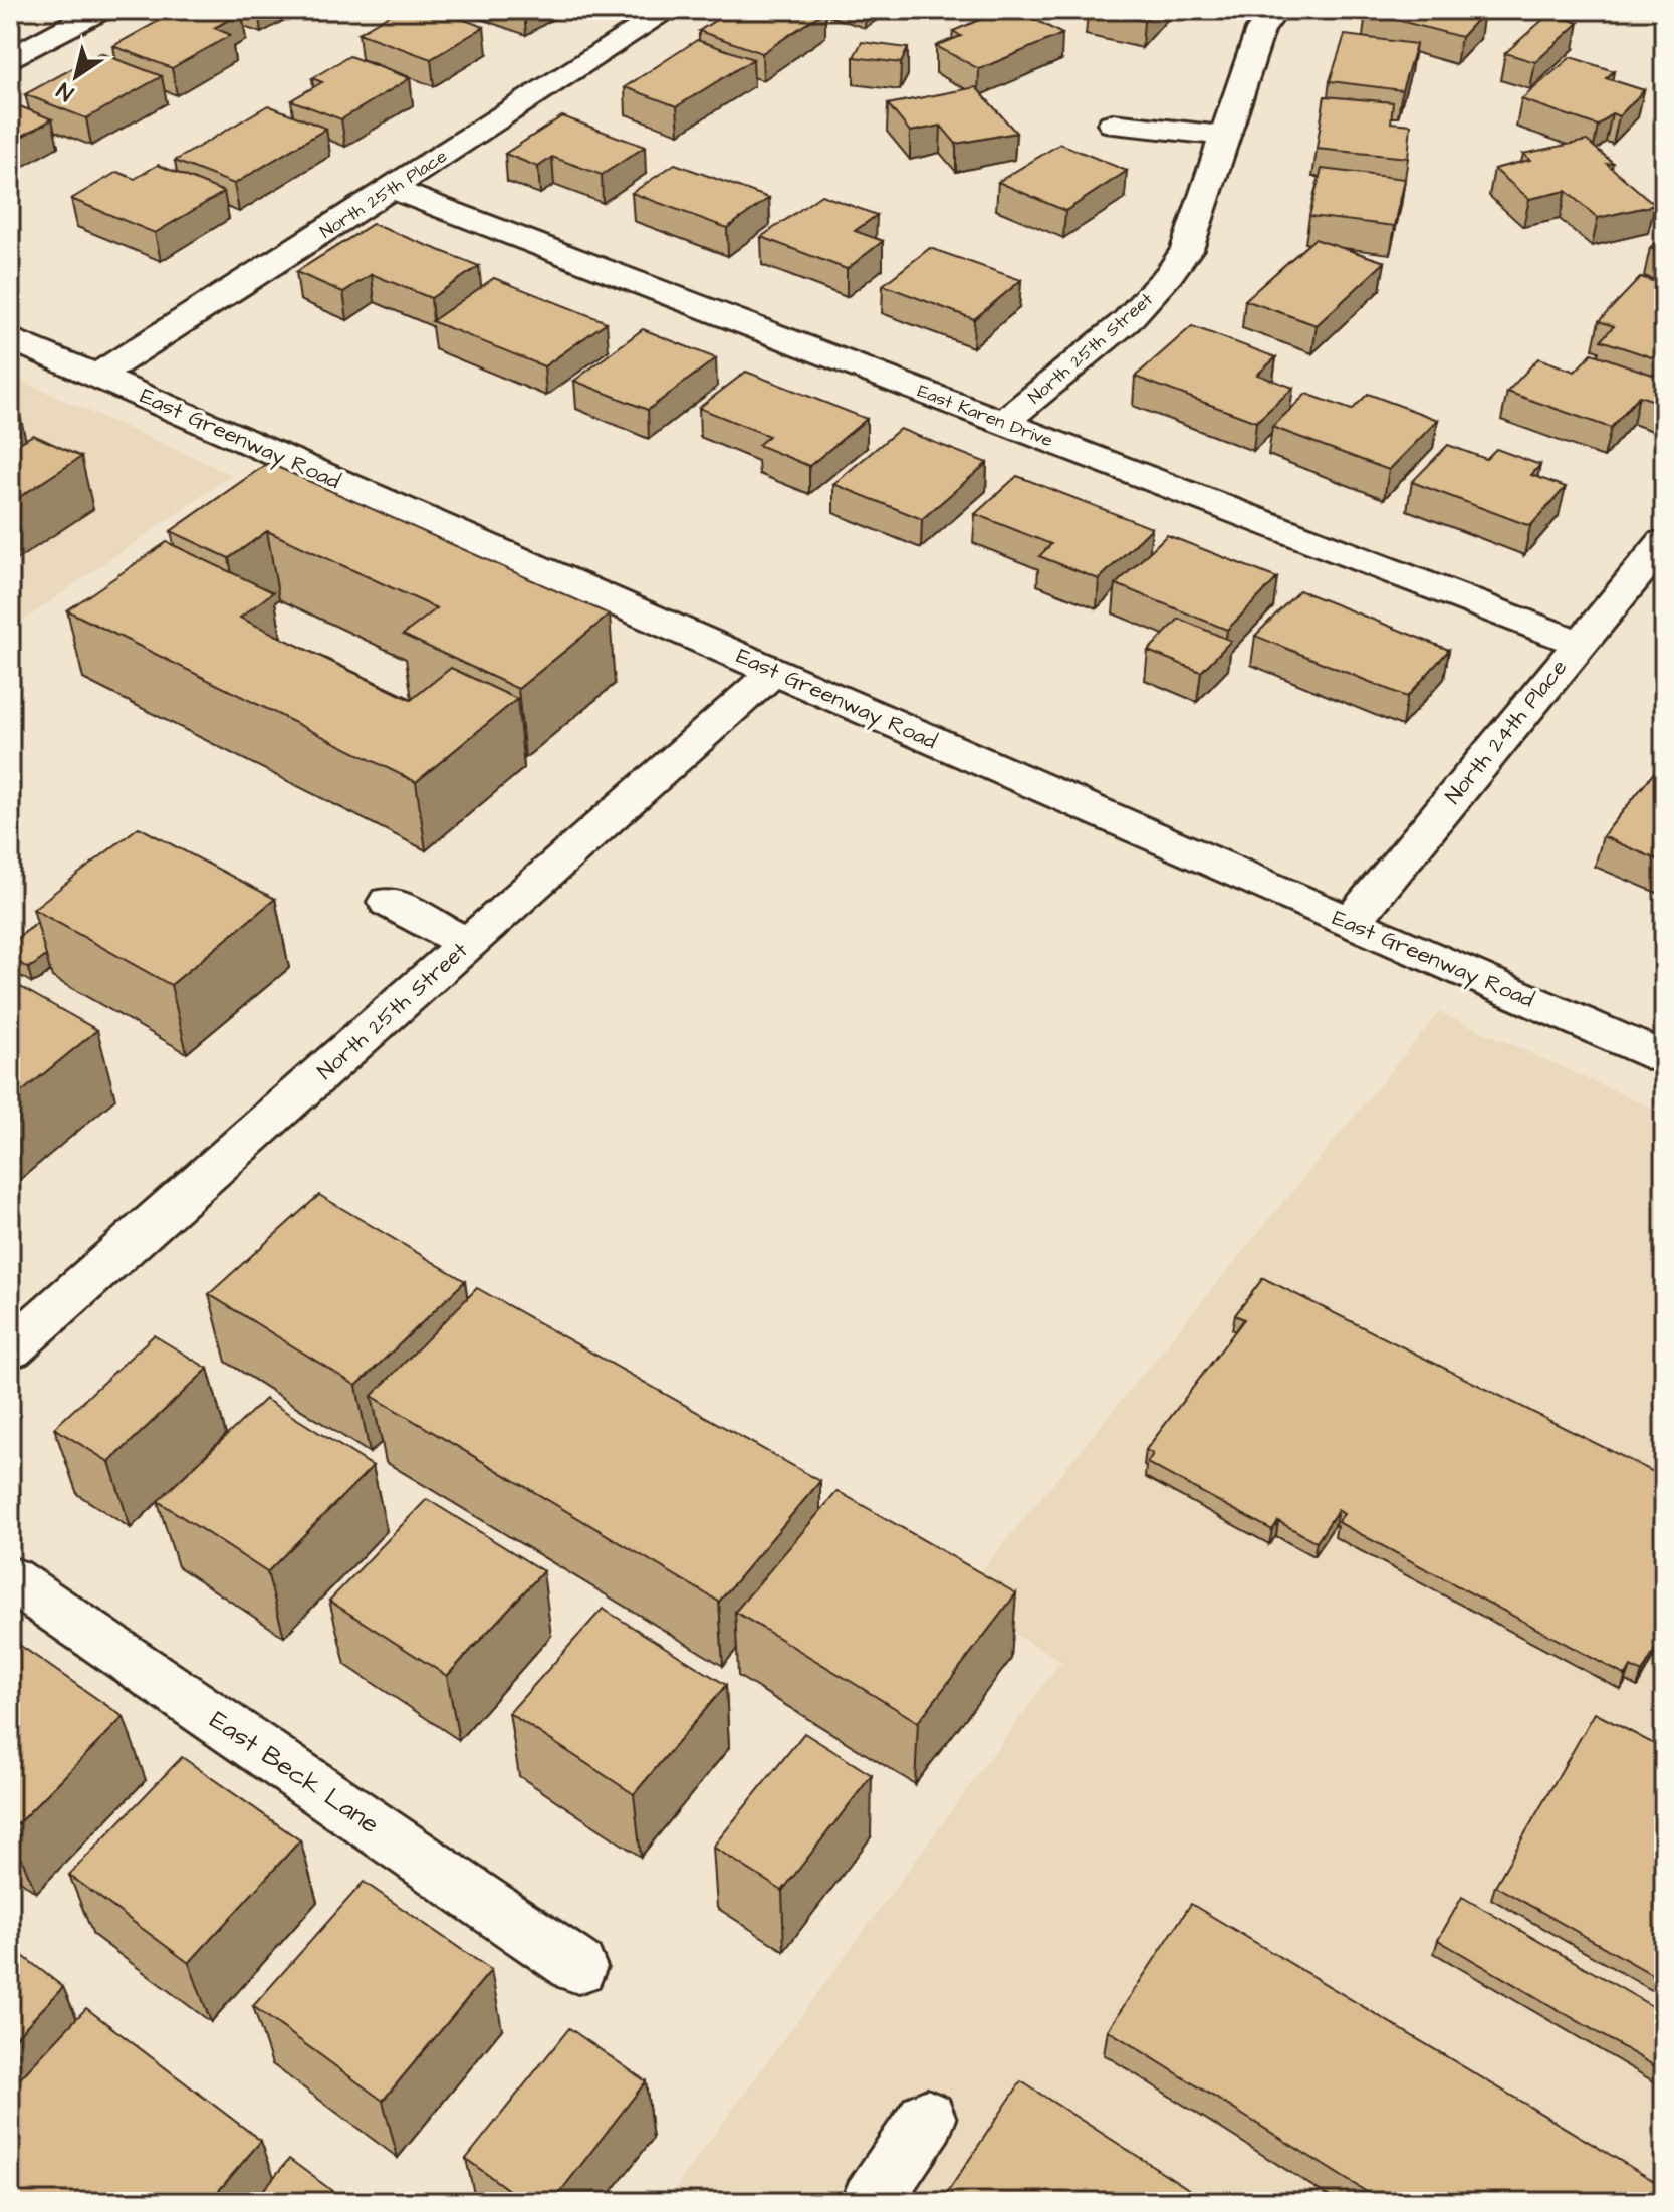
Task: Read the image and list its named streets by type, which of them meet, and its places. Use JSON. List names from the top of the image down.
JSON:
{
  "streets": {
    "street": [
      "North 25th Place",
      "North 25th Street",
      "East Karen Drive",
      "East Greenway Road",
      "North 24th Place",
      "East Beck Lane"
    ]
  },
  "crossings": [
    ["North 25th Place", "East Karen Drive"],
    ["North 25th Place", "East Greenway Road"],
    ["North 25th Street", "East Karen Drive"],
    ["North 25th Street", "East Greenway Road"],
    ["East Karen Drive", "North 24th Place"],
    ["East Greenway Road", "North 24th Place"]
  ],
  "north": "bottom left"
}
